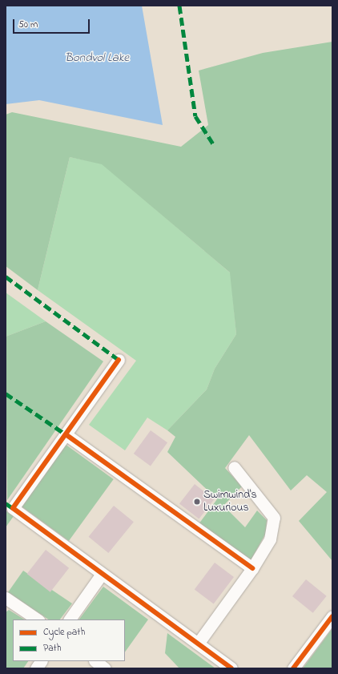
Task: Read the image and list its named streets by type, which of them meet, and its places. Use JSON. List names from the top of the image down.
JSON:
{
  "water": ["Bondvol Lake"],
  "places": ["Swimwind's Luxurious"],
  "legend": ["Cycle path", "Path"],
  "scale_bar": "50 m"
}
